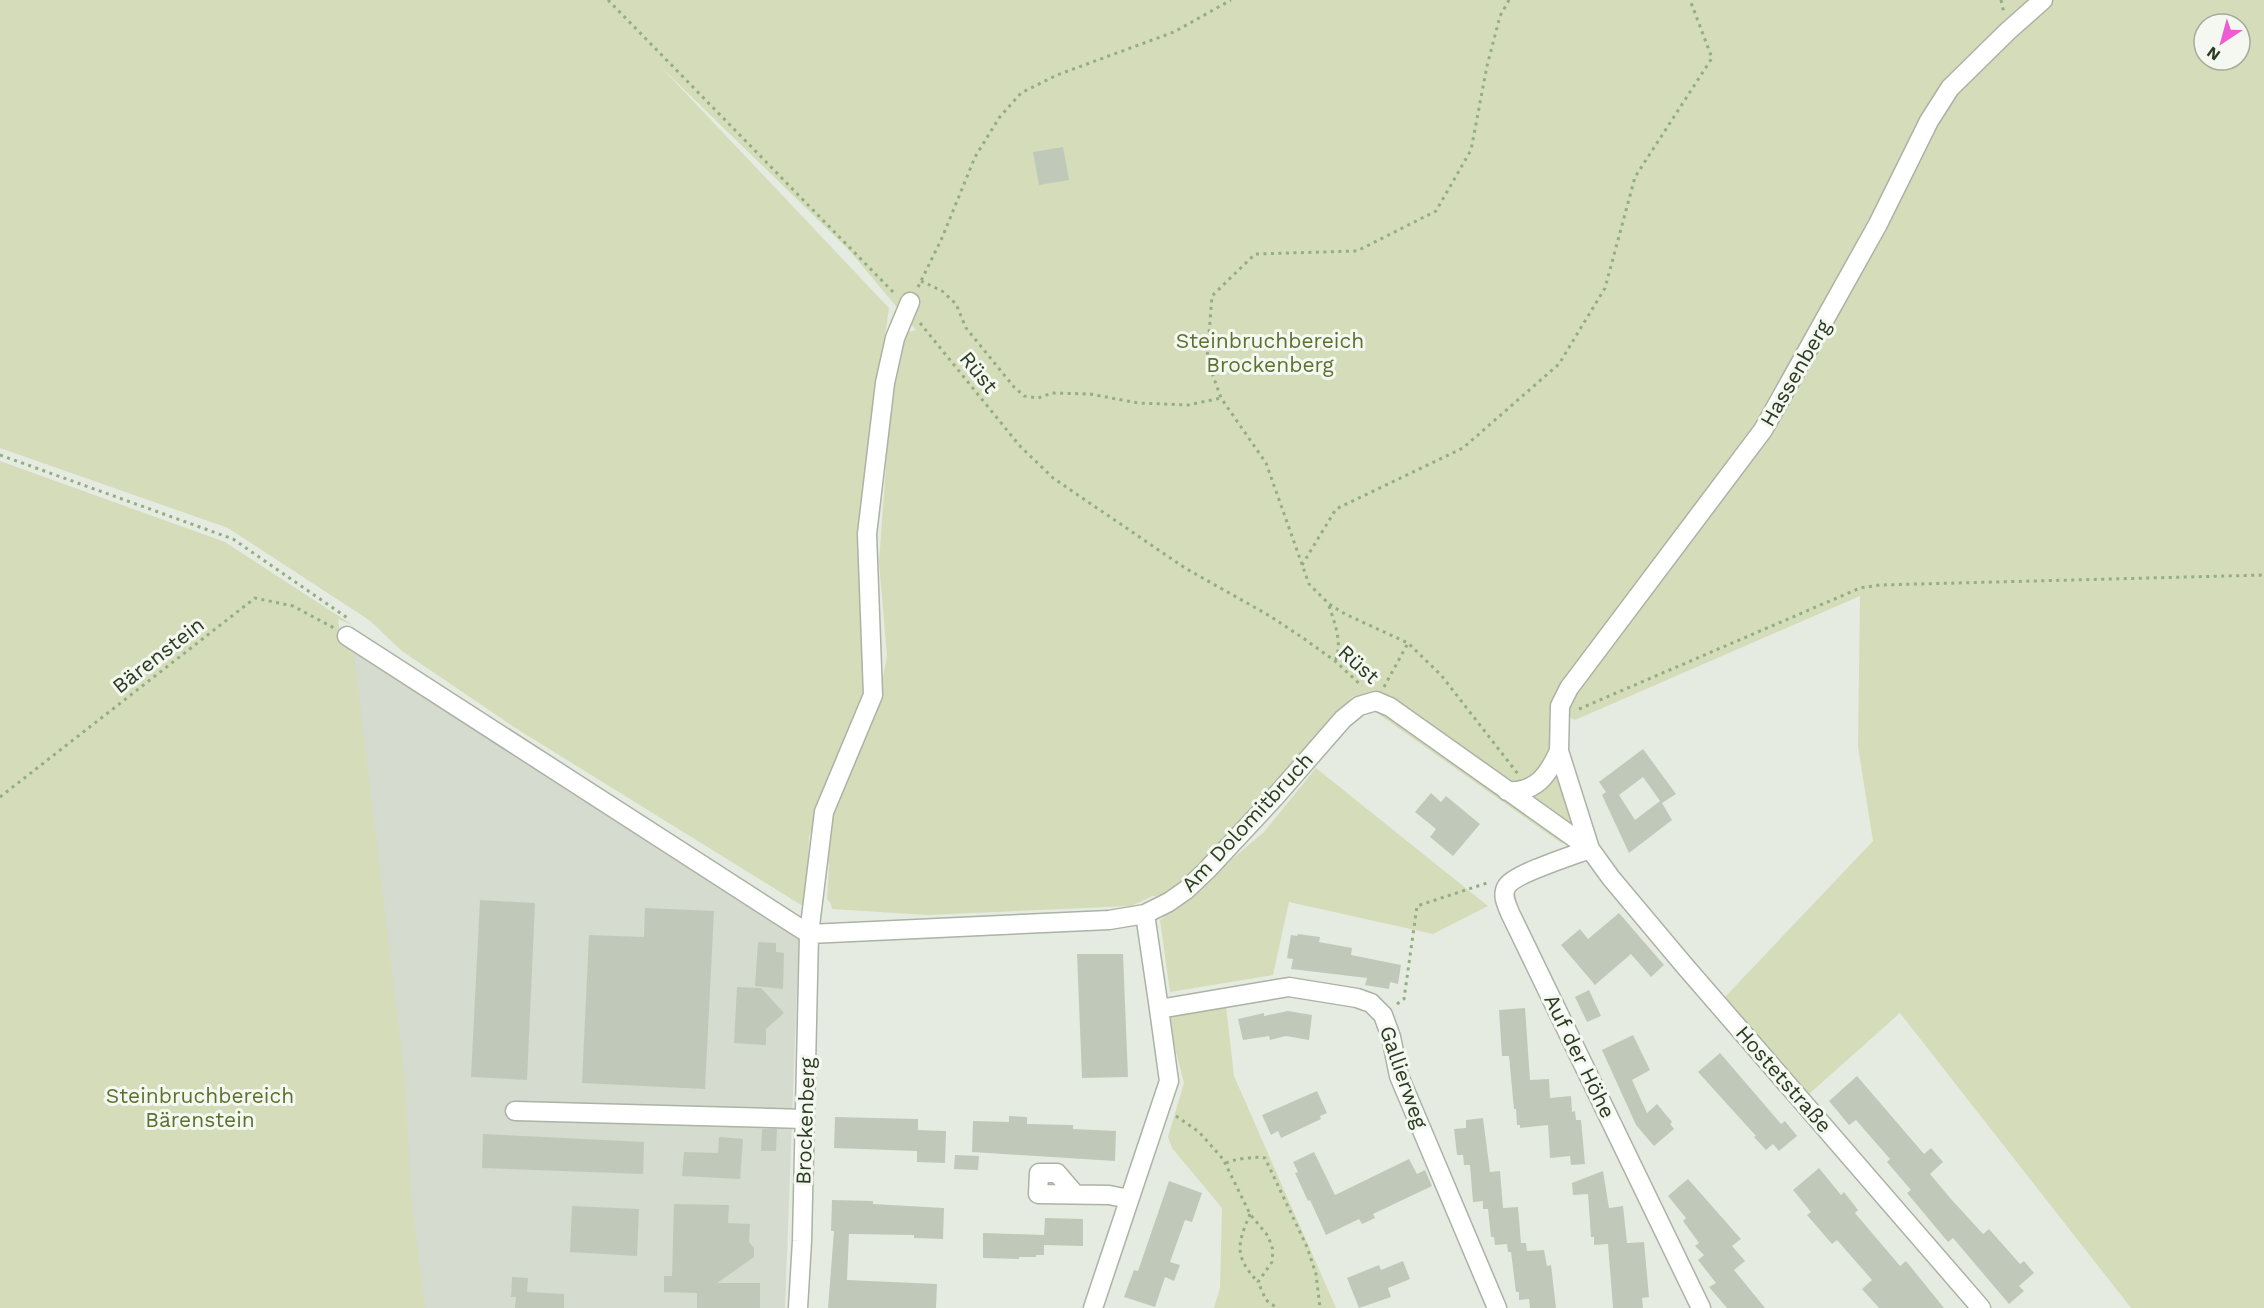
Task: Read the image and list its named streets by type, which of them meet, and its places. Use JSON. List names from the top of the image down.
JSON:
{
  "streets": {
    "street": [
      "Hassenberg",
      "Am Dolomitbruch",
      "Auf der Höhe",
      "Gallierweg",
      "Hostetstraße",
      "Brockenberg"
    ],
    "path": ["Rüst", "Bärenstein"]
  },
  "crossings": [
    ["Rüst", "Am Dolomitbruch"],
    ["Rüst", "Hostetstraße"],
    ["Rüst", "Brockenberg"],
    ["Hassenberg", "Hostetstraße"],
    ["Am Dolomitbruch", "Hostetstraße"],
    ["Am Dolomitbruch", "Brockenberg"]
  ],
  "parks": ["Steinbruchbereich Brockenberg", "Steinbruchbereich Bärenstein"],
  "north": "bottom left"
}
